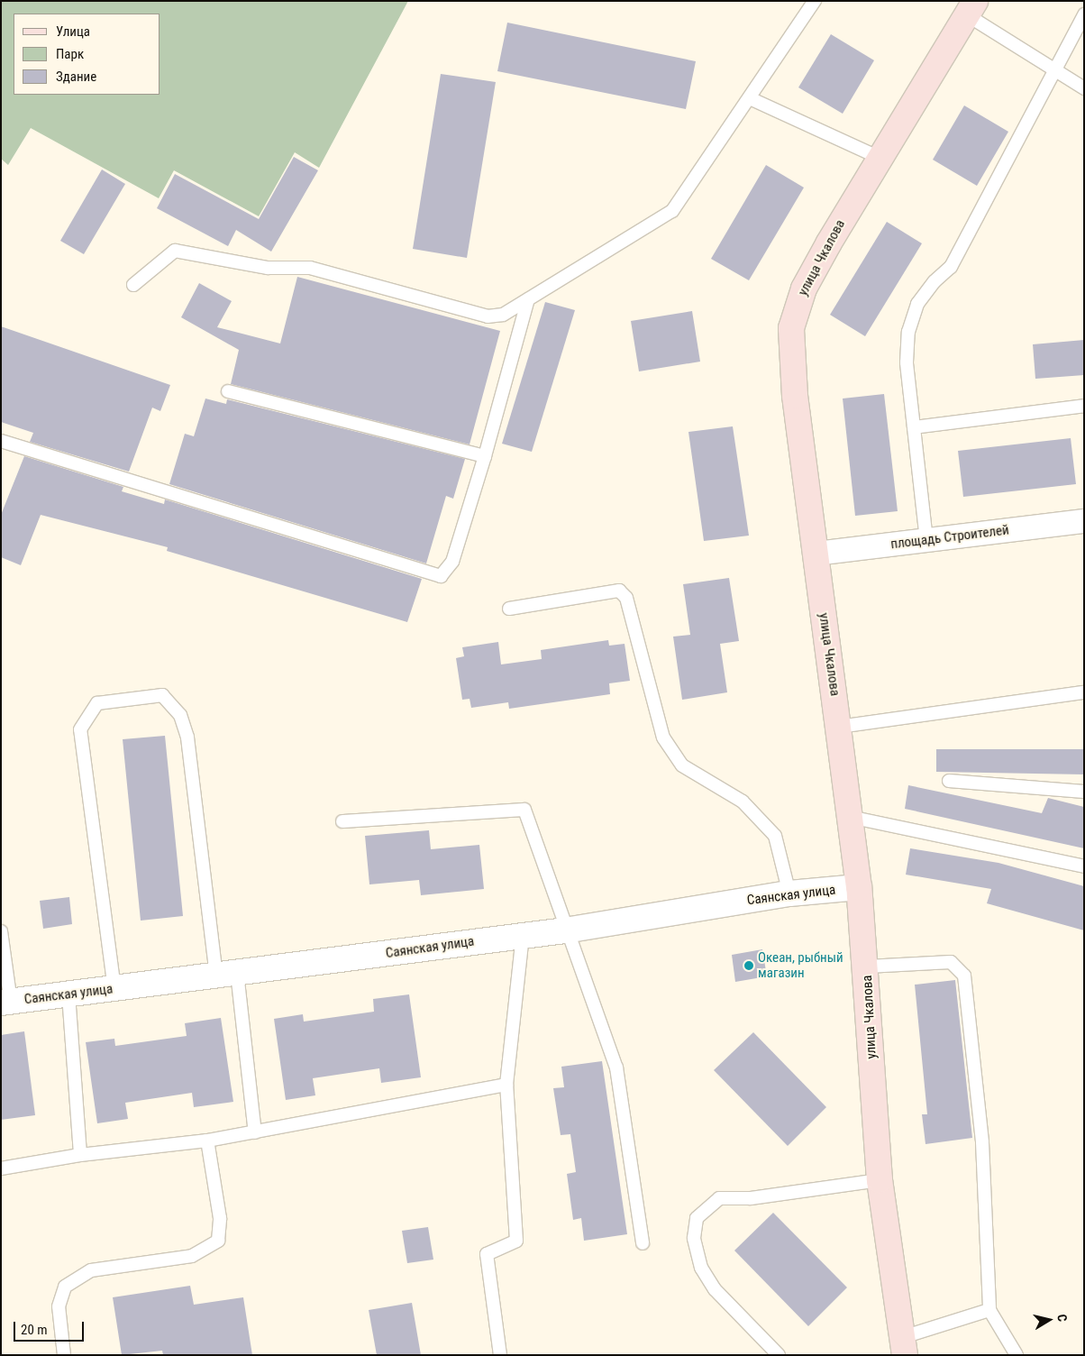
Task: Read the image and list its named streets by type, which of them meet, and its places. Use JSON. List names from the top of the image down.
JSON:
{
  "streets": {
    "main road": ["улица Чкалова"],
    "street": ["площадь Строителей", "Саянская улица"]
  },
  "crossings": [
    ["улица Чкалова", "площадь Строителей"],
    ["улица Чкалова", "Саянская улица"]
  ],
  "places": ["Океан, рыбный магазин"],
  "legend": ["Улица", "Парк", "Здание"],
  "scale_bar": "20 m",
  "north": "right"
}
